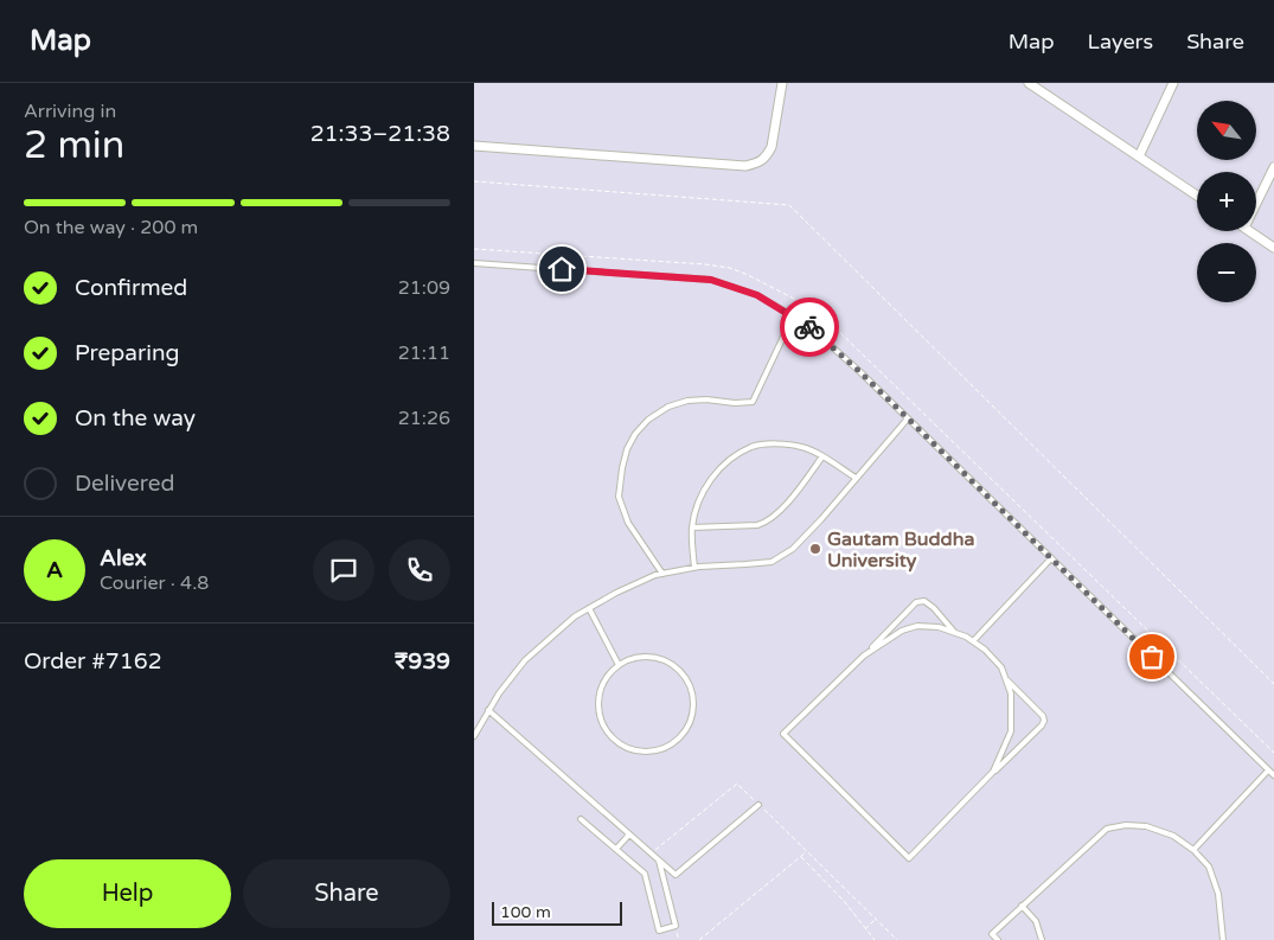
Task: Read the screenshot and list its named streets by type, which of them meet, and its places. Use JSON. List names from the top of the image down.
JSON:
{
  "places": ["Gautam Buddha University"],
  "scale_bar": "100 m",
  "north": "top left",
  "page": {
    "header": "Map",
    "nav": ["Map", "Layers", "Share"],
    "heading": ["2 min", "Arriving in", "21:33–21:38"],
    "panel": [
      "Alex",
      "Courier · 4.8",
      "Order #7162",
      "₹939"
    ],
    "map_buttons": ["+", "−"],
    "bar": "On the way · 200 m",
    "list": [
      ["Confirmed", "21:09"],
      ["Preparing", "21:11"],
      ["On the way", "21:26"],
      "Delivered"
    ],
    "round": "A",
    "buttons": ["Help", "Share"],
    "scale": "100 m"
  }
}
